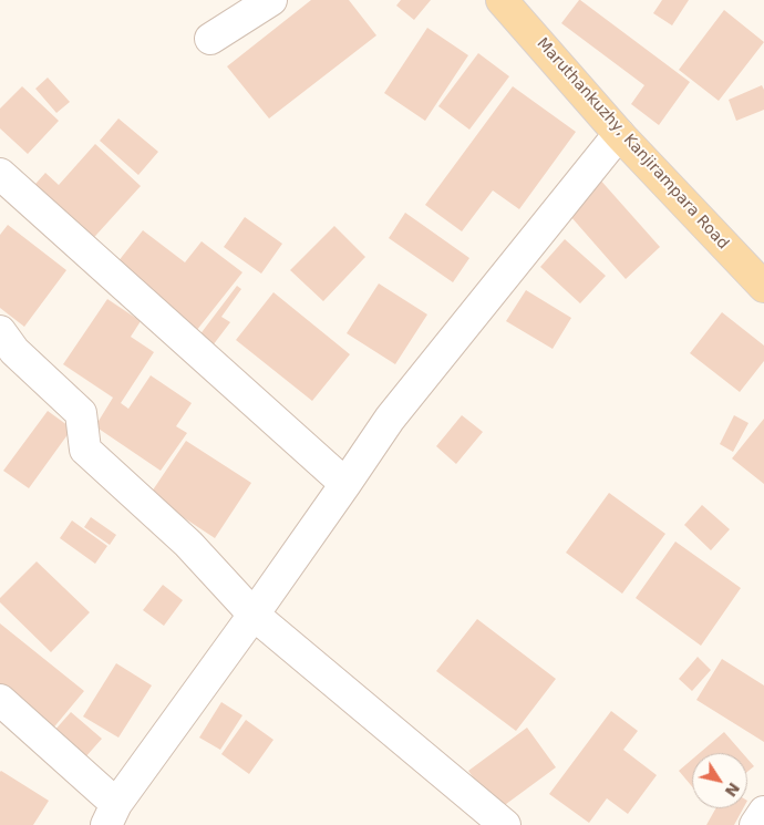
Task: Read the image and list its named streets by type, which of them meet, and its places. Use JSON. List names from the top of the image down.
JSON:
{
  "streets": {
    "main road": ["Maruthankuzhy, Kanjirampara Road"]
  },
  "north": "bottom right"
}
